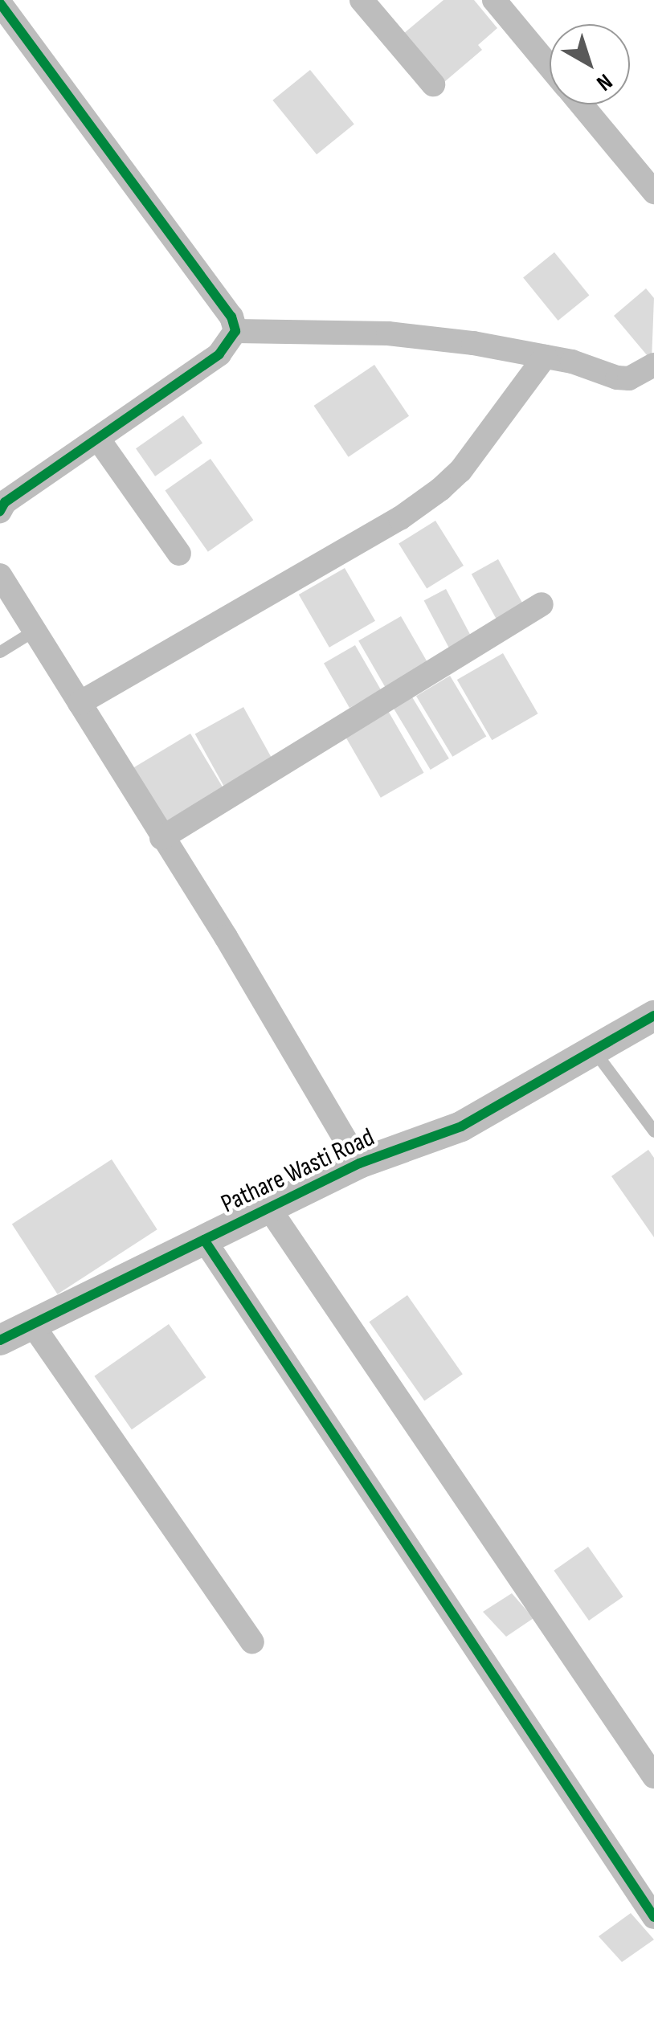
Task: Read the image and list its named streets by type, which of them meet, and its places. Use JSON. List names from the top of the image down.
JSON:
{
  "streets": {
    "street": ["Pathare Wasti Road"]
  },
  "north": "bottom right"
}
